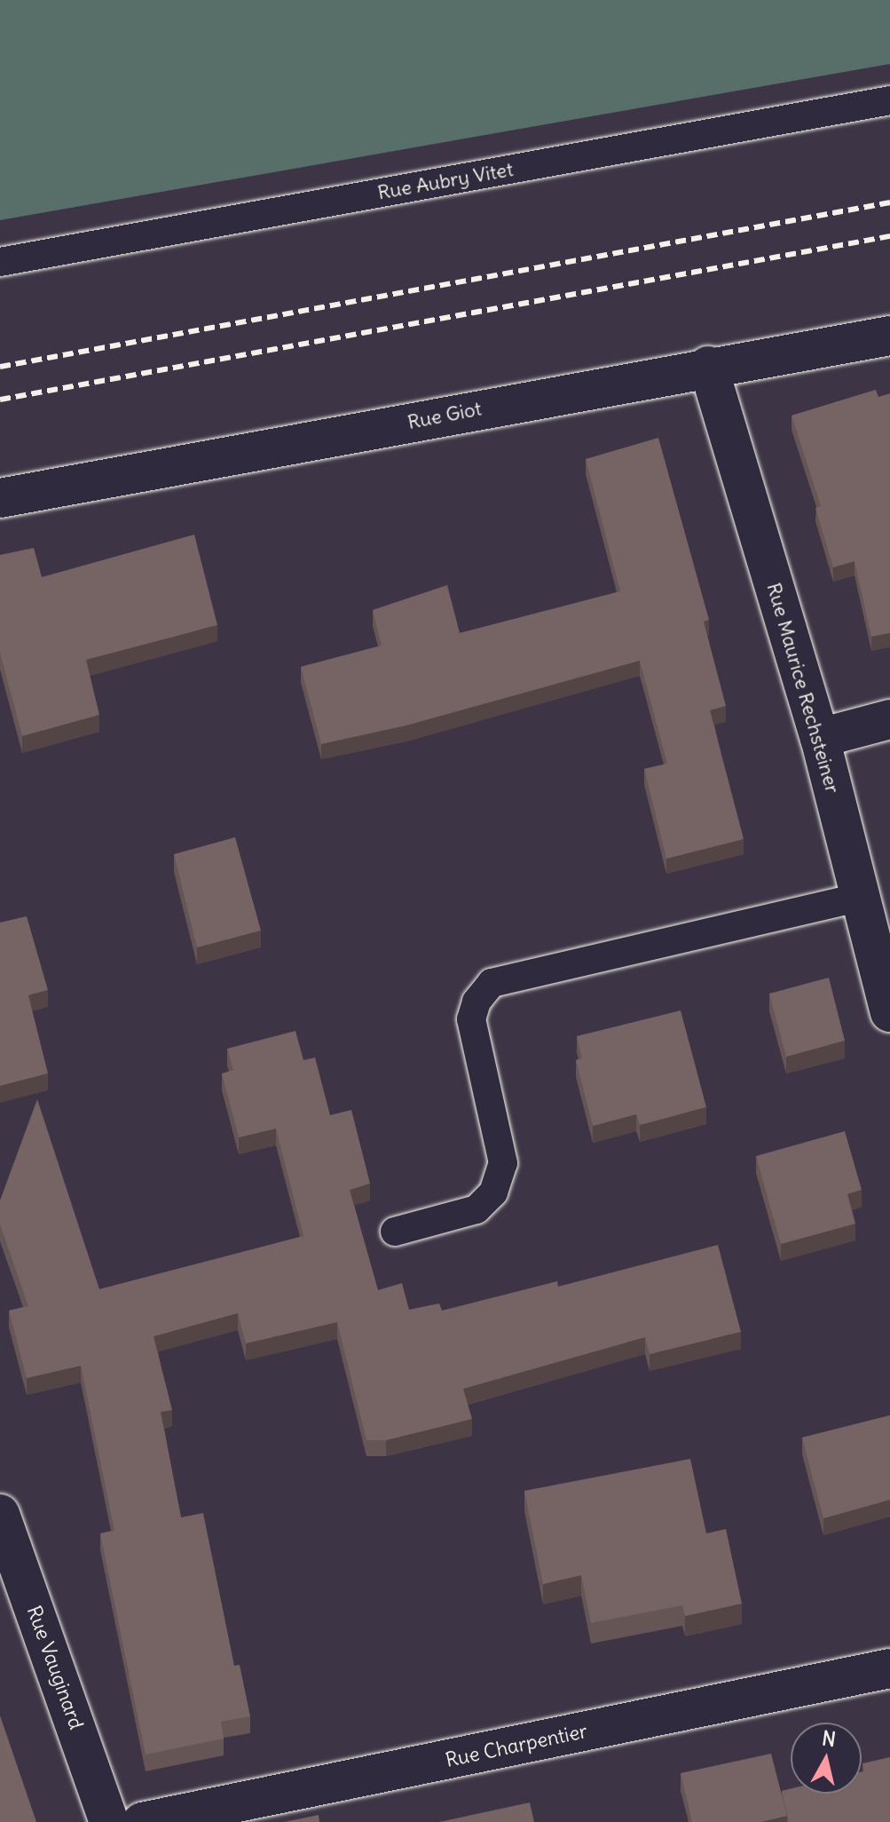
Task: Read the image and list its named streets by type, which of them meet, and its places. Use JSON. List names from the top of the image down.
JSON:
{
  "streets": {
    "street": [
      "Rue Giot",
      "Rue Maurice Rechsteiner",
      "Rue Vauginard",
      "Rue Charpentier"
    ],
    "lane": ["Rue Aubry Vitet"]
  },
  "crossings": [
    ["Rue Giot", "Rue Maurice Rechsteiner"]
  ],
  "north": "top"
}
